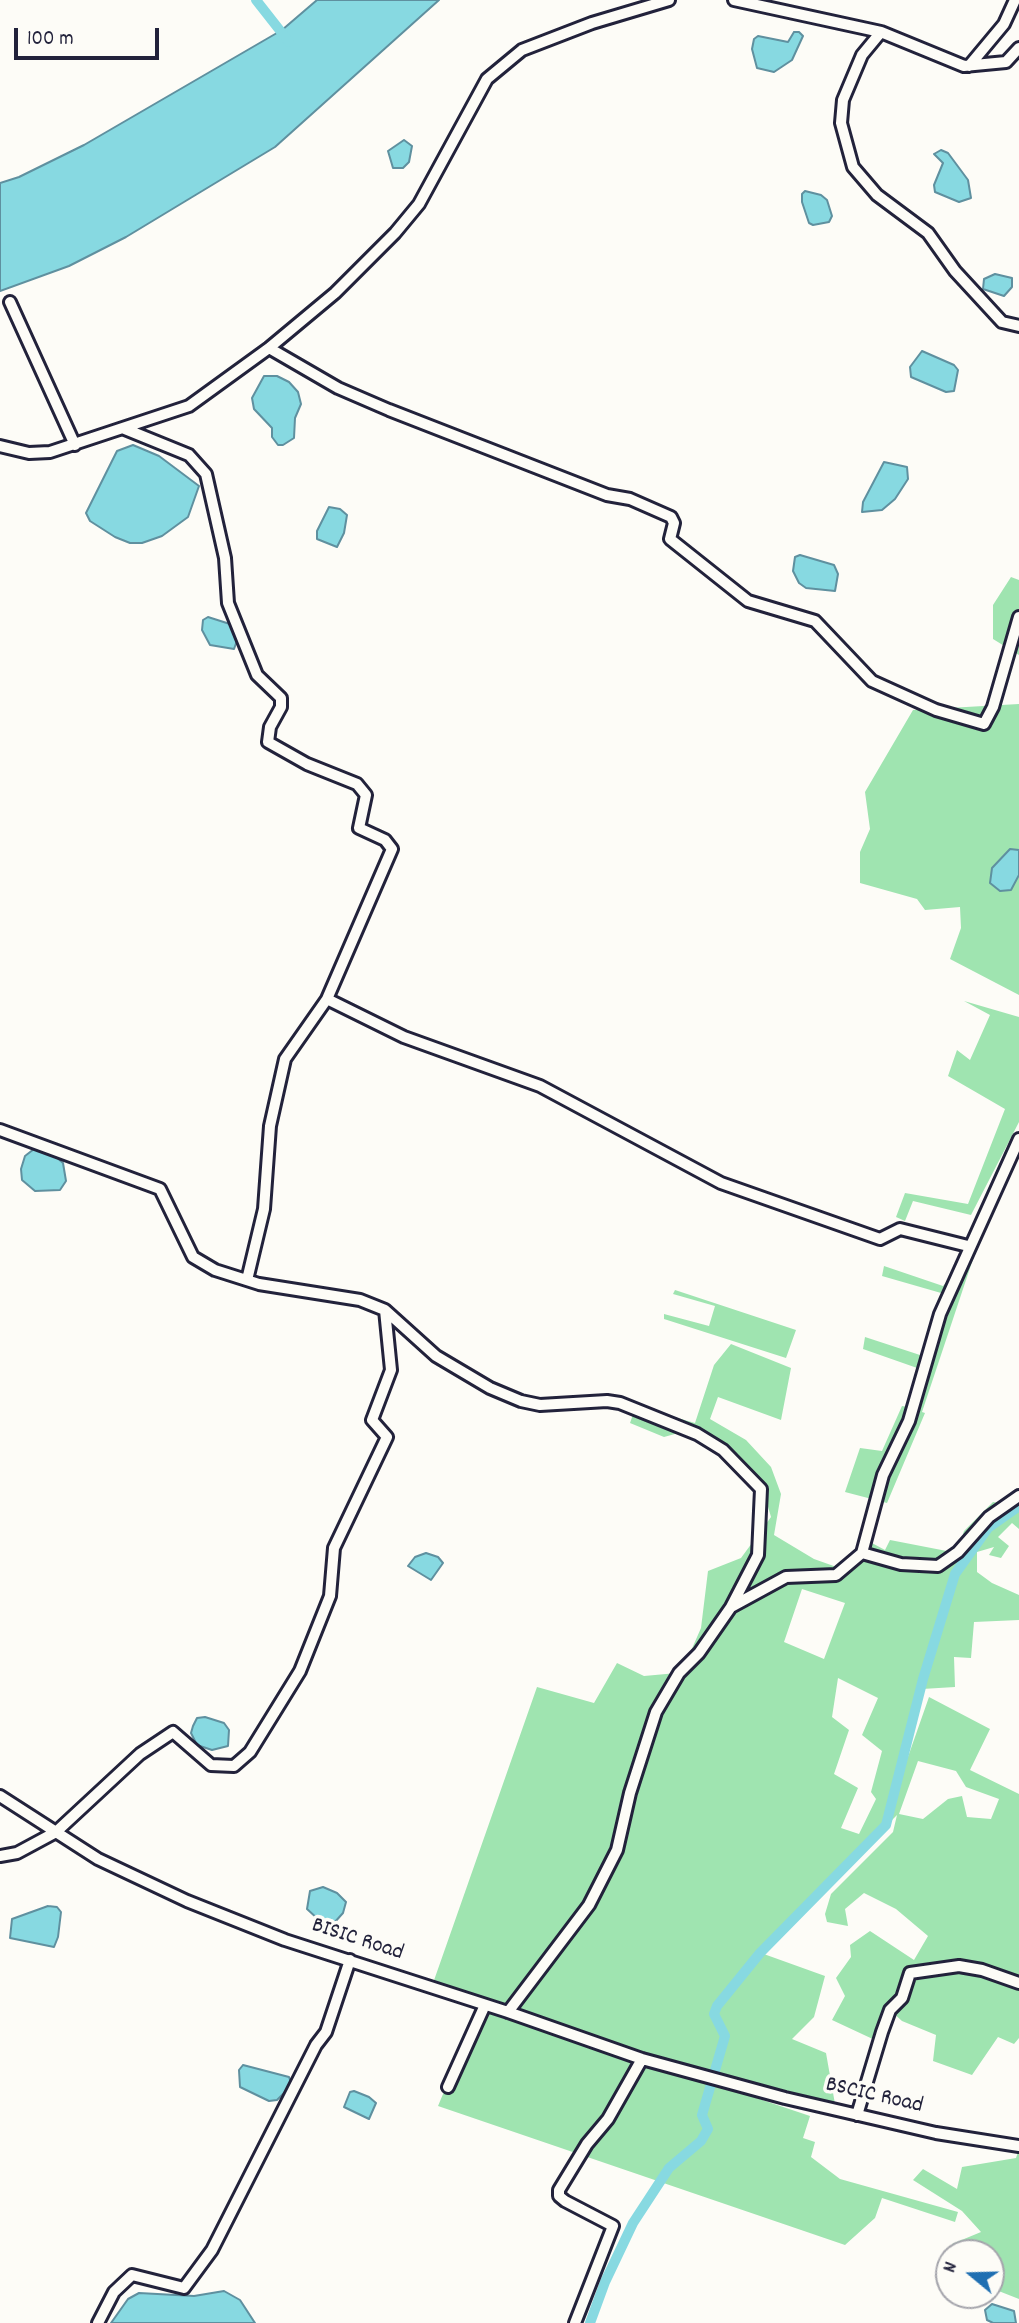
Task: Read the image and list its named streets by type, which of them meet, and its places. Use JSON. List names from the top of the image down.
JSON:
{
  "streets": {
    "street": ["BISIC Road", "BSCIC Road"]
  },
  "crossings": [
    ["BISIC Road", "BSCIC Road"]
  ],
  "scale_bar": "100 m",
  "north": "left"
}
